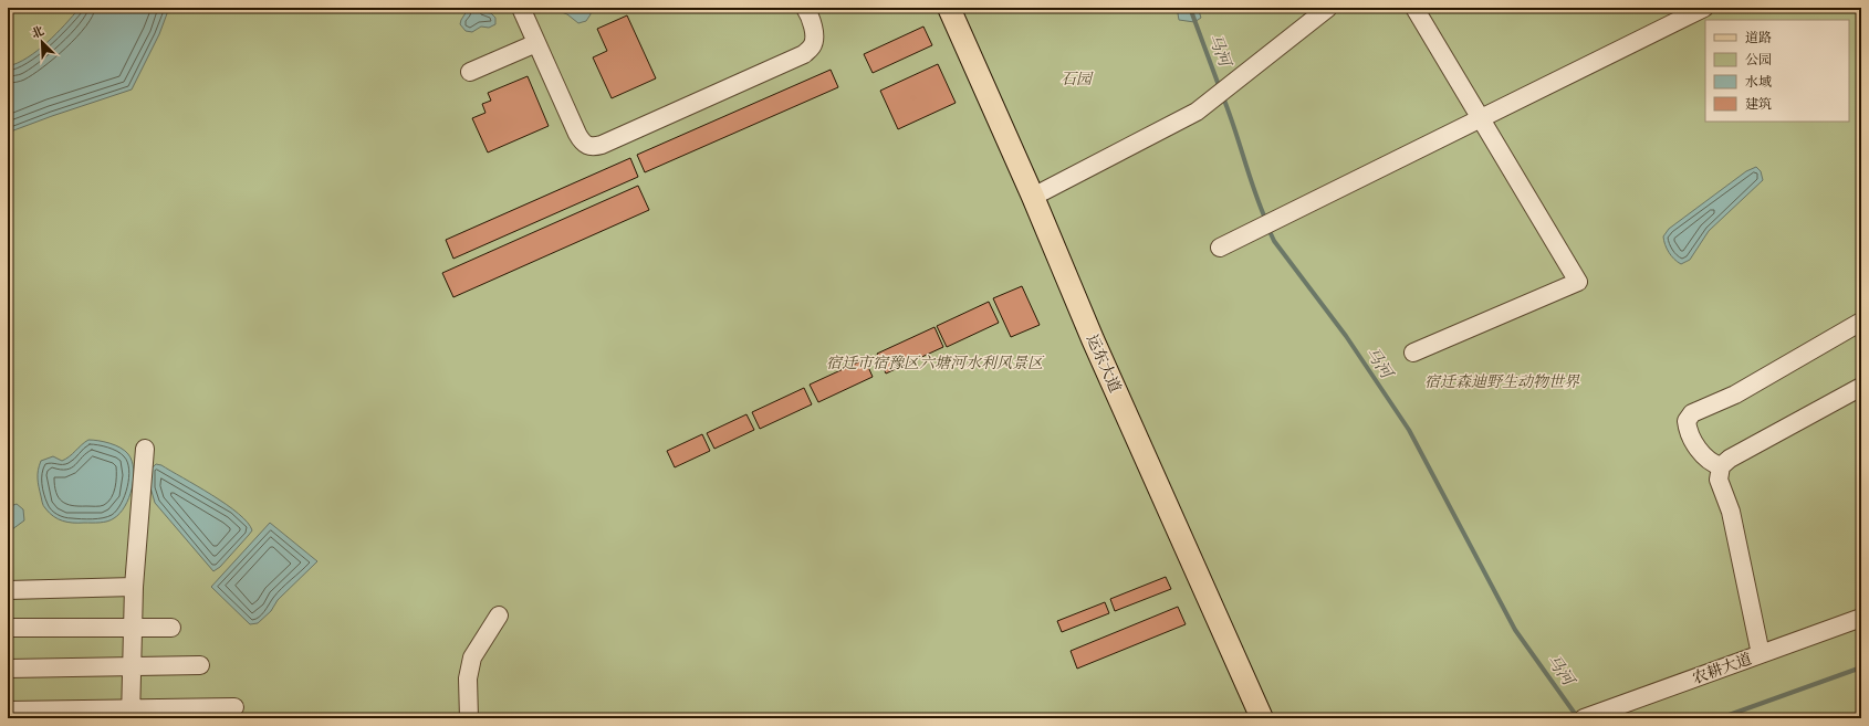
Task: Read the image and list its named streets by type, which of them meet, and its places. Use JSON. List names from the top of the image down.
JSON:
{
  "streets": {
    "main road": ["运东大道"],
    "street": ["农耕大道"]
  },
  "water": ["马河"],
  "parks": ["石园", "宿迁市宿豫区六塘河水利风景区", "宿迁森迪野生动物世界"],
  "legend": [
    "道路",
    "公园",
    "水域",
    "建筑"
  ],
  "north": "top left"
}
